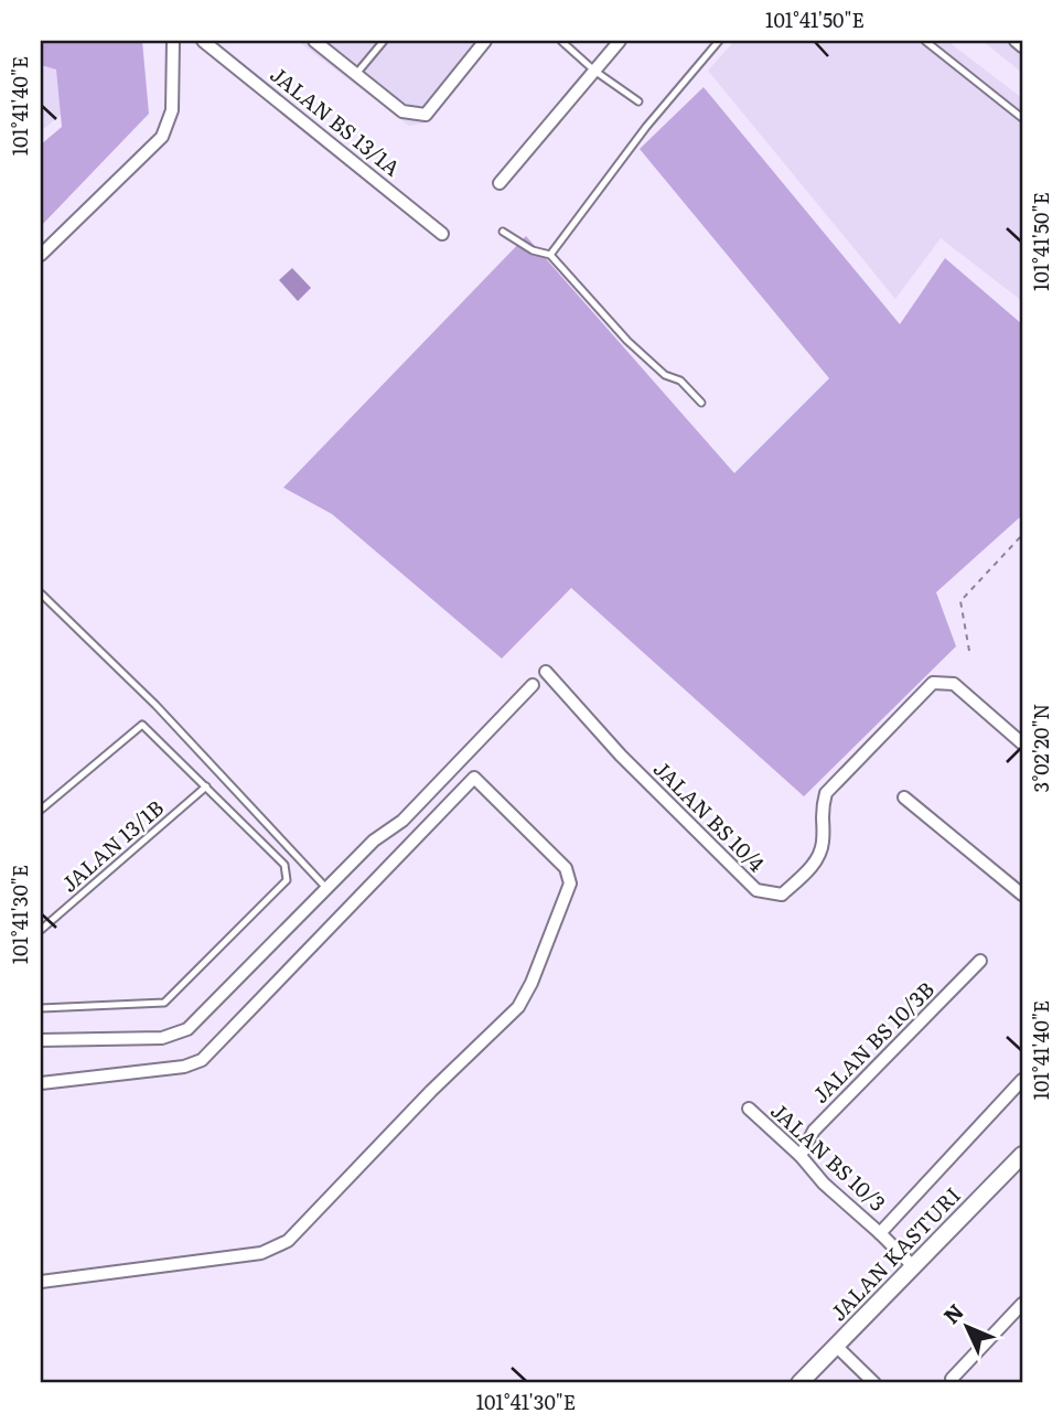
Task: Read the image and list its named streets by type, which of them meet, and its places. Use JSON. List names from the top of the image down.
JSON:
{
  "streets": {
    "street": [
      "JALAN BS 13/1A",
      "JALAN BS 10/4",
      "JALAN BS 10/3B",
      "JALAN BS 10/3",
      "JALAN KASTURI"
    ],
    "lane": ["JALAN 13/1B"]
  },
  "crossings": [
    ["JALAN BS 10/3B", "JALAN BS 10/3"],
    ["JALAN BS 10/3", "JALAN KASTURI"]
  ],
  "north": "top left",
  "coordinates": [
    "101°41'50\"E",
    "101°41'40\"E",
    "3°02'20\"N",
    "101°41'30\"E"
  ]
}
